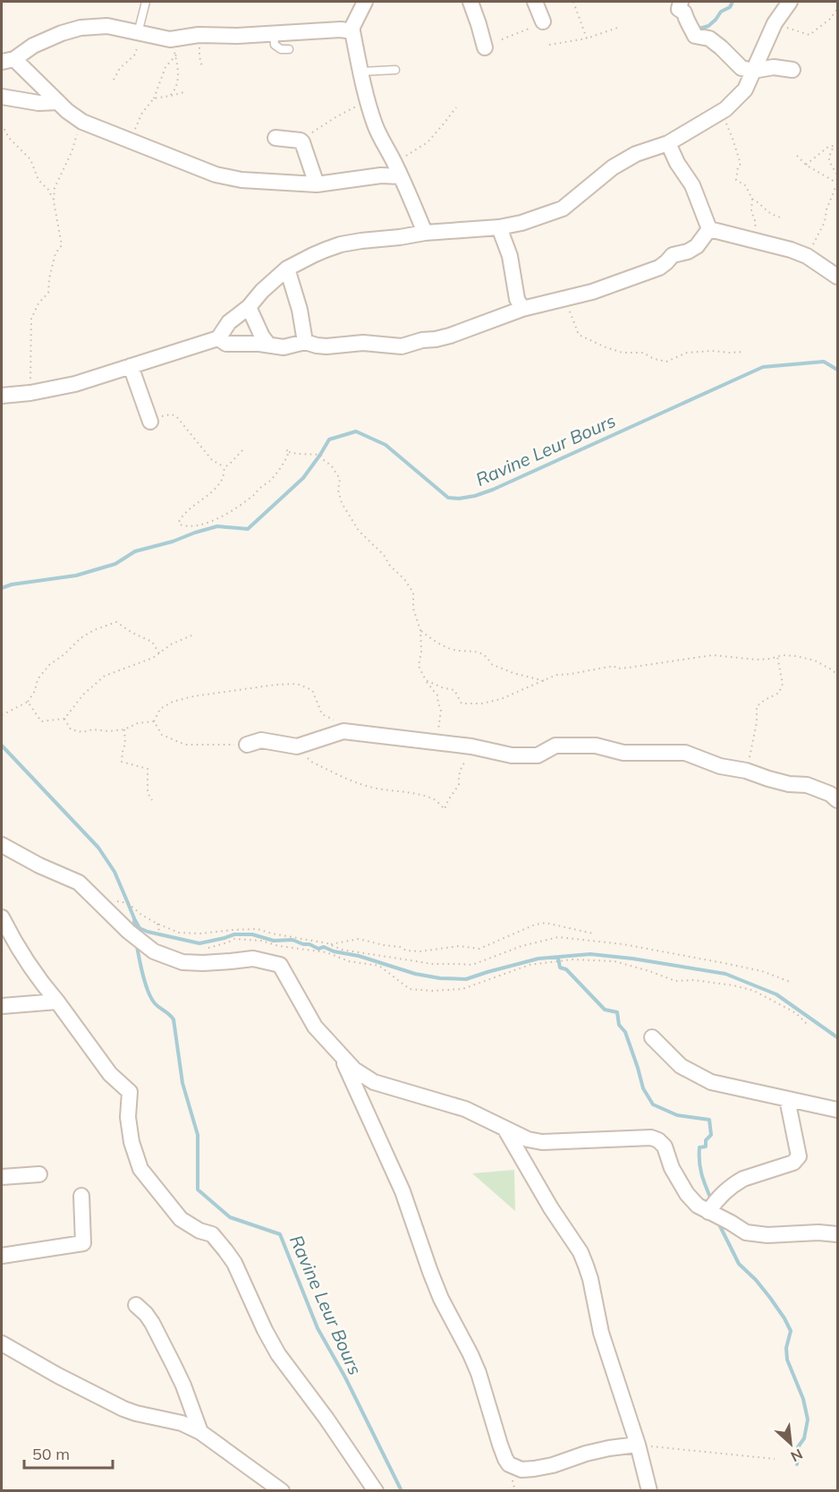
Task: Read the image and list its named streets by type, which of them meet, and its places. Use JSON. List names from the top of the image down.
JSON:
{
  "water": ["Ravine Leur Bours"],
  "scale_bar": "50 m",
  "north": "bottom right"
}
